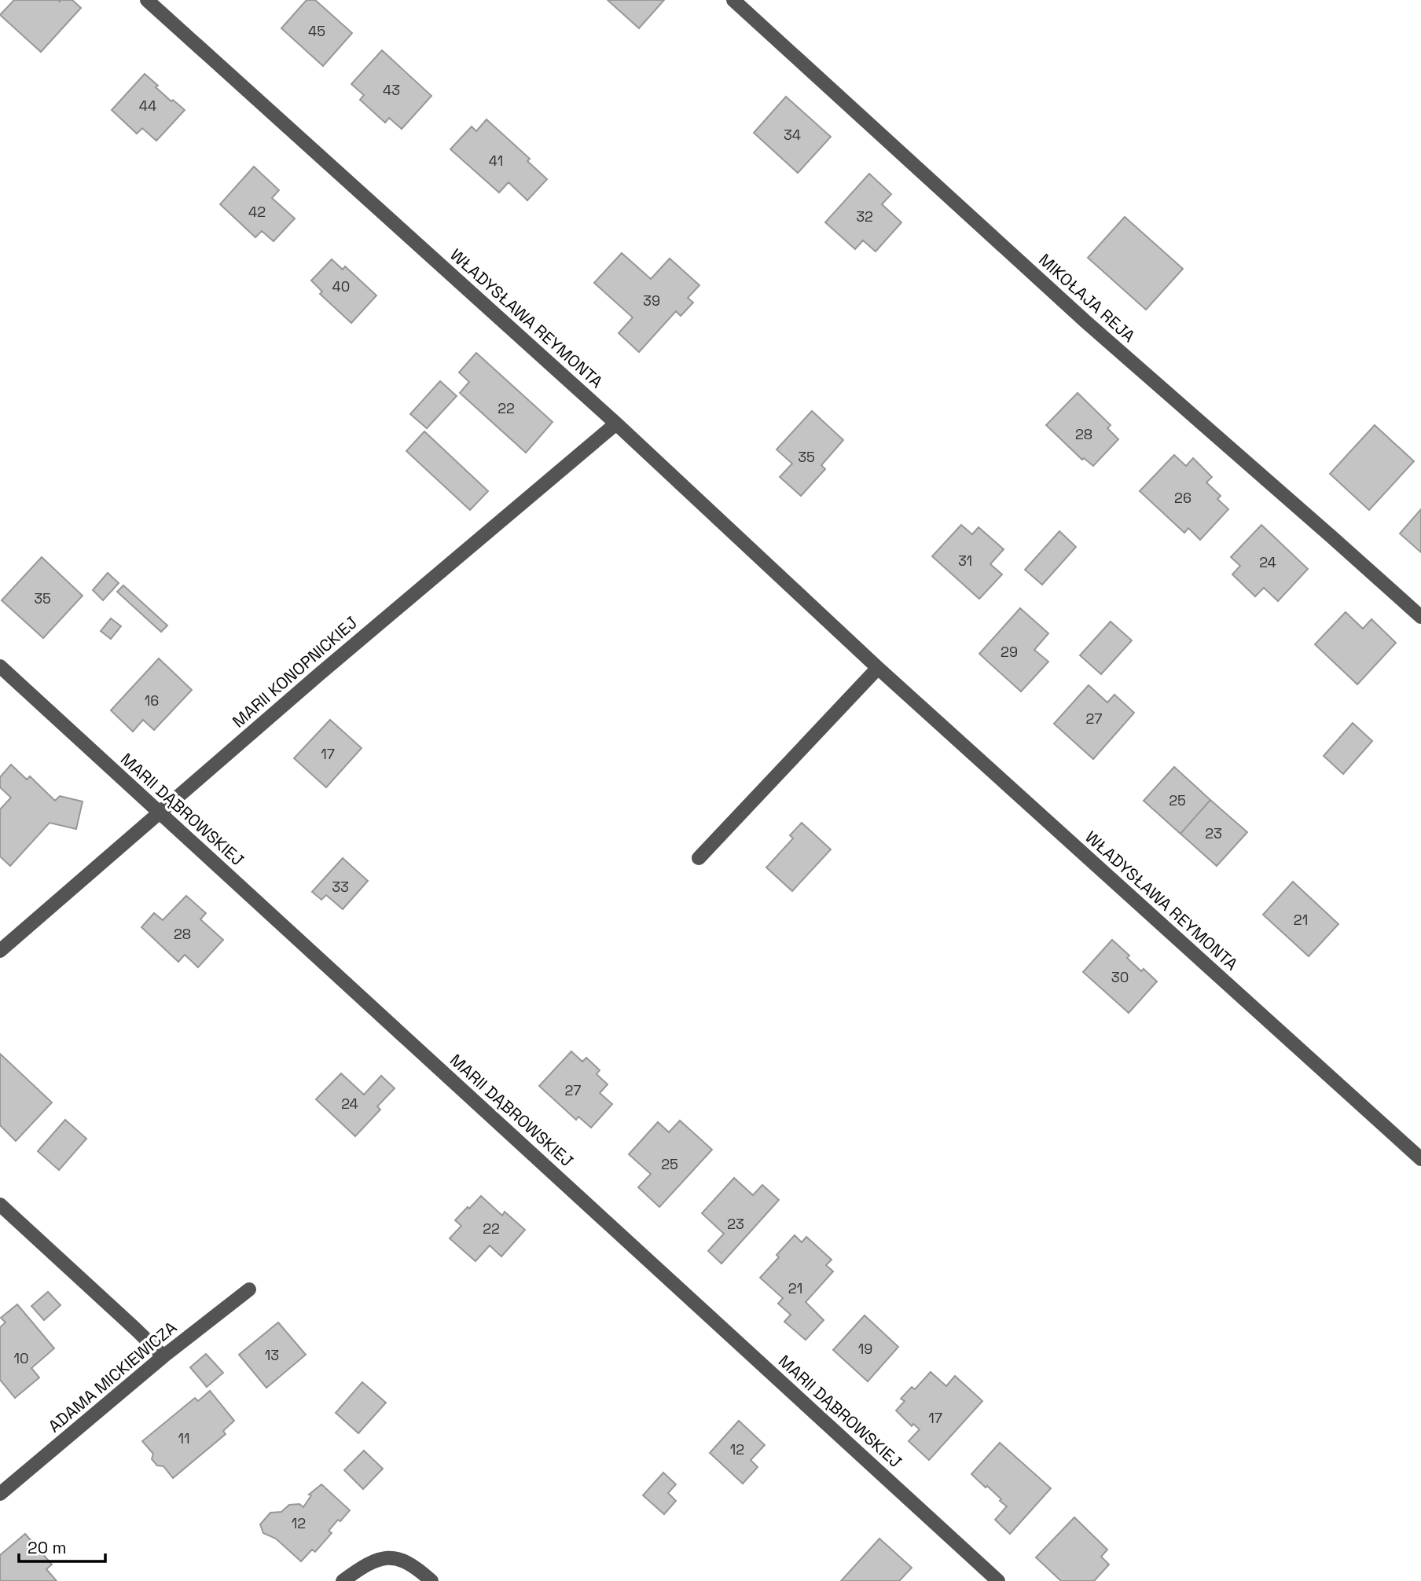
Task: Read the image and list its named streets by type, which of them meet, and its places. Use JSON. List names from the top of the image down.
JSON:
{
  "streets": {
    "street": [
      "MIKOŁAJA REJA",
      "WŁADYSŁAWA REYMONTA",
      "MARII KONOPNICKIEJ",
      "MARII DĄBROWSKIEJ",
      "ADAMA MICKIEWICZA"
    ]
  },
  "crossings": [
    ["WŁADYSŁAWA REYMONTA", "MARII KONOPNICKIEJ"],
    ["MARII KONOPNICKIEJ", "MARII DĄBROWSKIEJ"]
  ],
  "house_numbers": [
    "45",
    "43",
    "44",
    "34",
    "41",
    "42",
    "32",
    "40",
    "39",
    "22",
    "28",
    "35",
    "26",
    "31",
    "24",
    "35",
    "29",
    "16",
    "27",
    "17",
    "25",
    "23",
    "33",
    "21",
    "28",
    "30",
    "27",
    "24",
    "25",
    "23",
    "22",
    "21",
    "19",
    "13",
    "10",
    "17",
    "11",
    "12",
    "12"
  ],
  "scale_bar": "20 m"
}
